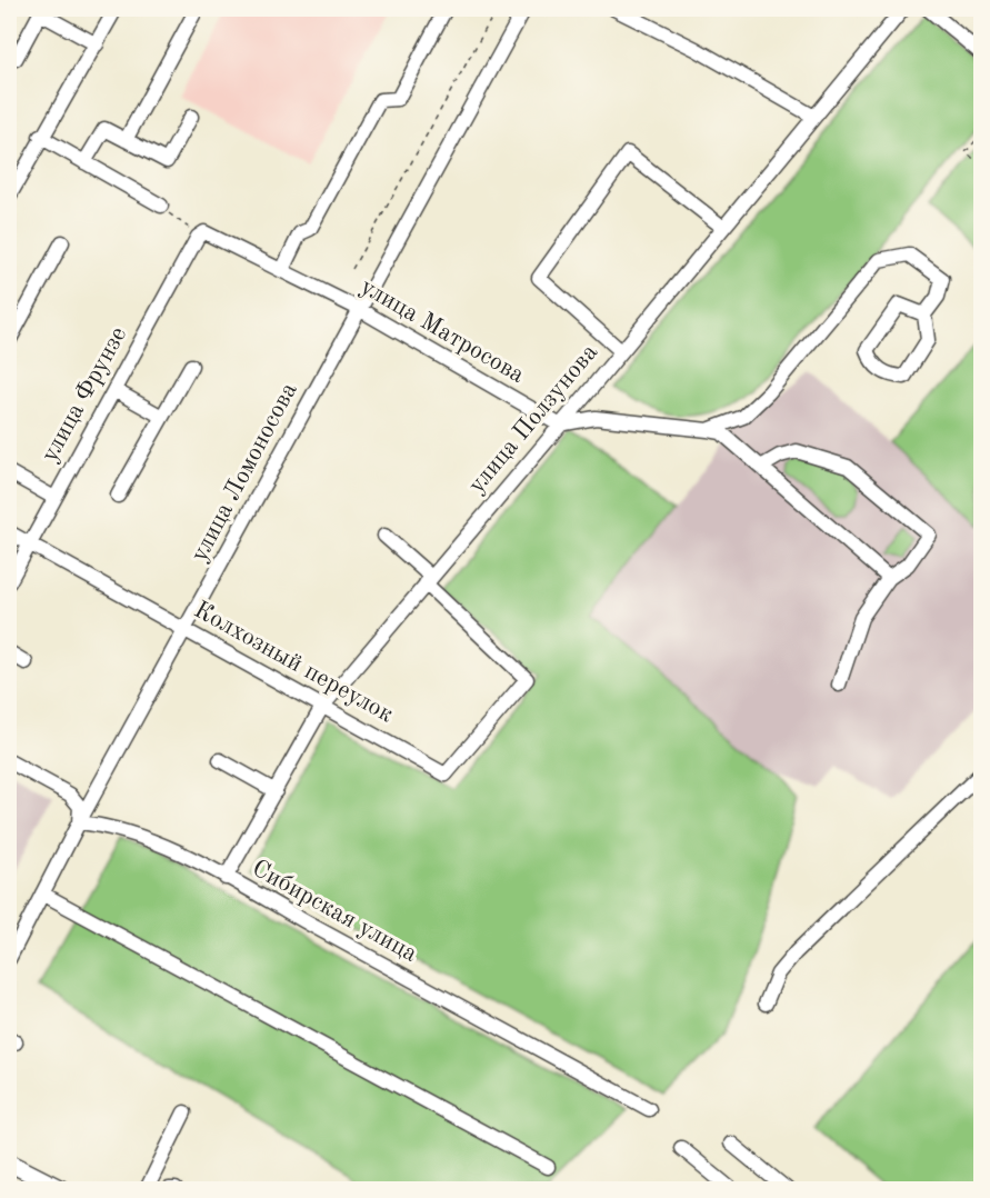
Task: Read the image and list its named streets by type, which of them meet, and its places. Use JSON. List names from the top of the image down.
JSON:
{
  "streets": {
    "street": [
      "улица Матросова",
      "улица Фрунзе",
      "улица Ползунова",
      "улица Ломоносова",
      "Колхозный переулок",
      "Сибирская улица"
    ]
  },
  "crossings": [
    ["улица Матросова", "улица Фрунзе"],
    ["улица Матросова", "улица Ползунова"],
    ["улица Матросова", "улица Ломоносова"],
    ["улица Фрунзе", "Колхозный переулок"],
    ["улица Ползунова", "Колхозный переулок"],
    ["улица Ползунова", "Сибирская улица"],
    ["улица Ломоносова", "Колхозный переулок"],
    ["улица Ломоносова", "Сибирская улица"]
  ]
}
